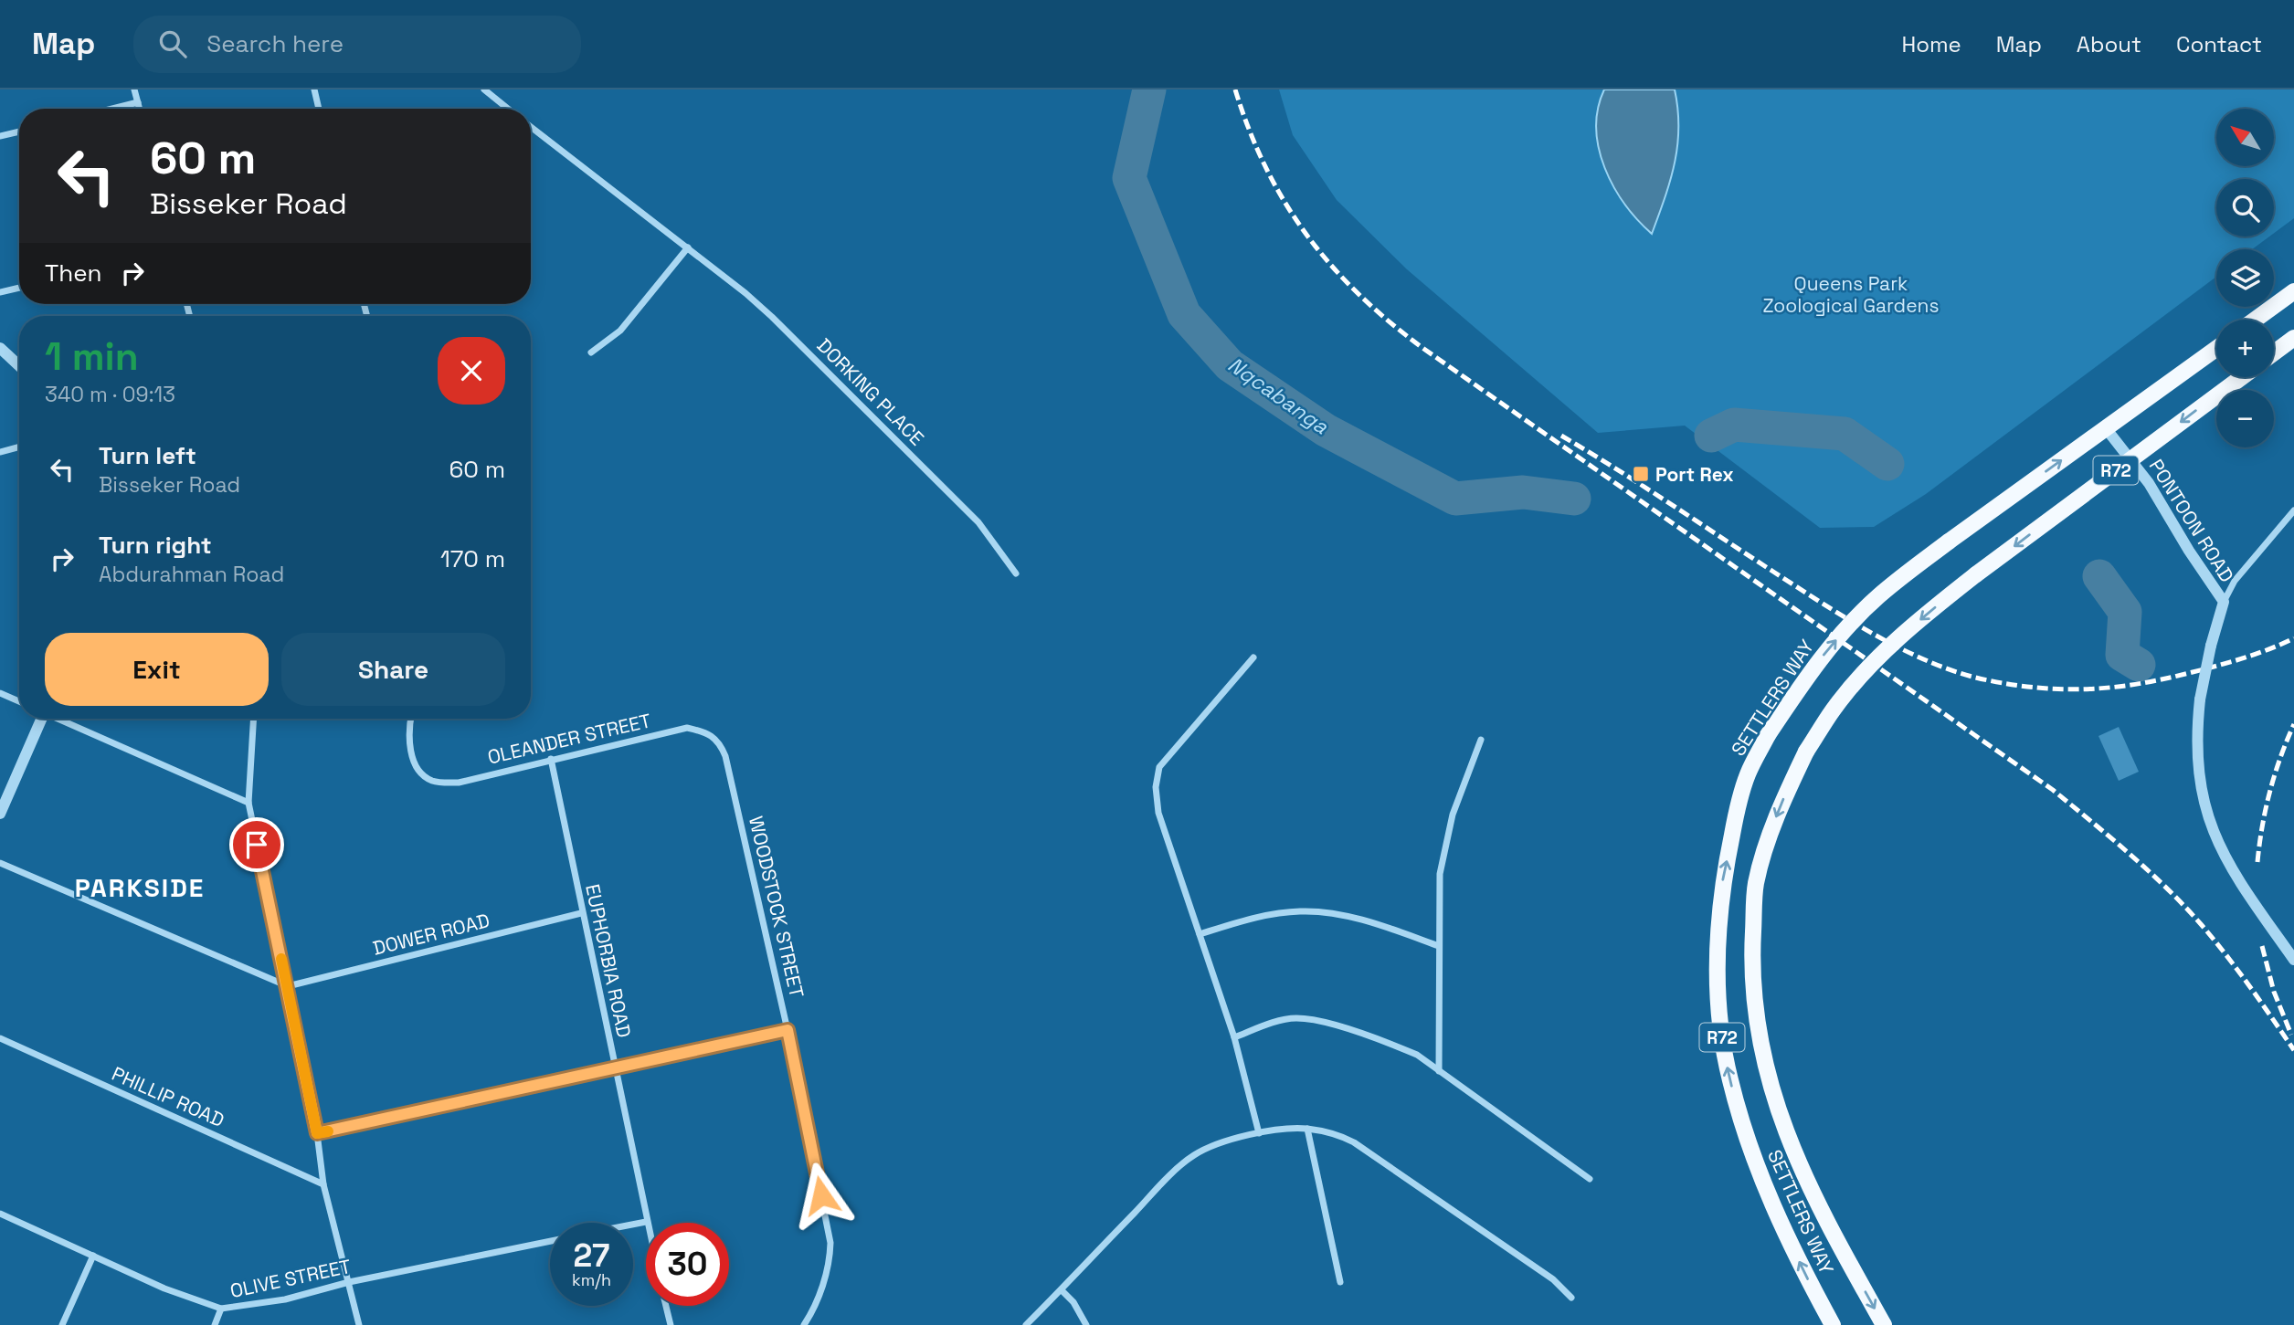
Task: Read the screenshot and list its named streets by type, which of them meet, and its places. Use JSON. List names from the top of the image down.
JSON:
{
  "streets": {
    "main road": ["R72", "SETTLERS WAY"],
    "street": [
      "DORKING PLACE",
      "PONTOON ROAD",
      "OLEANDER STREET",
      "WOODSTOCK STREET",
      "DOWER ROAD",
      "EUPHORBIA ROAD",
      "PHILLIP ROAD",
      "OLIVE STREET"
    ]
  },
  "crossings": [
    ["PONTOON ROAD", "SETTLERS WAY"],
    ["OLEANDER STREET", "WOODSTOCK STREET"],
    ["OLEANDER STREET", "EUPHORBIA ROAD"],
    ["DOWER ROAD", "EUPHORBIA ROAD"]
  ],
  "districts": ["PARKSIDE"],
  "water": ["Nqcabanga"],
  "parks": ["Queens Park Zoological Gardens"],
  "places": {
    "transit": ["Port Rex"]
  },
  "north": "top left",
  "page": {
    "header": "Map",
    "search": "Search here",
    "nav": [
      "Home",
      "Map",
      "About",
      "Contact"
    ],
    "map_buttons": ["+", "−"],
    "turn": ["60 m", "Bisseker Road"],
    "then": "Then",
    "heading": ["1 min", "340 m · 09:13"],
    "list": [
      {
        "name": "Turn left",
        "note": "Bisseker Road",
        "value": "60 m"
      },
      {
        "name": "Turn right",
        "note": "Abdurahman Road",
        "value": "170 m"
      }
    ],
    "buttons": ["Exit", "Share"],
    "speed": "27 km/h",
    "limit": "30"
  }
}
